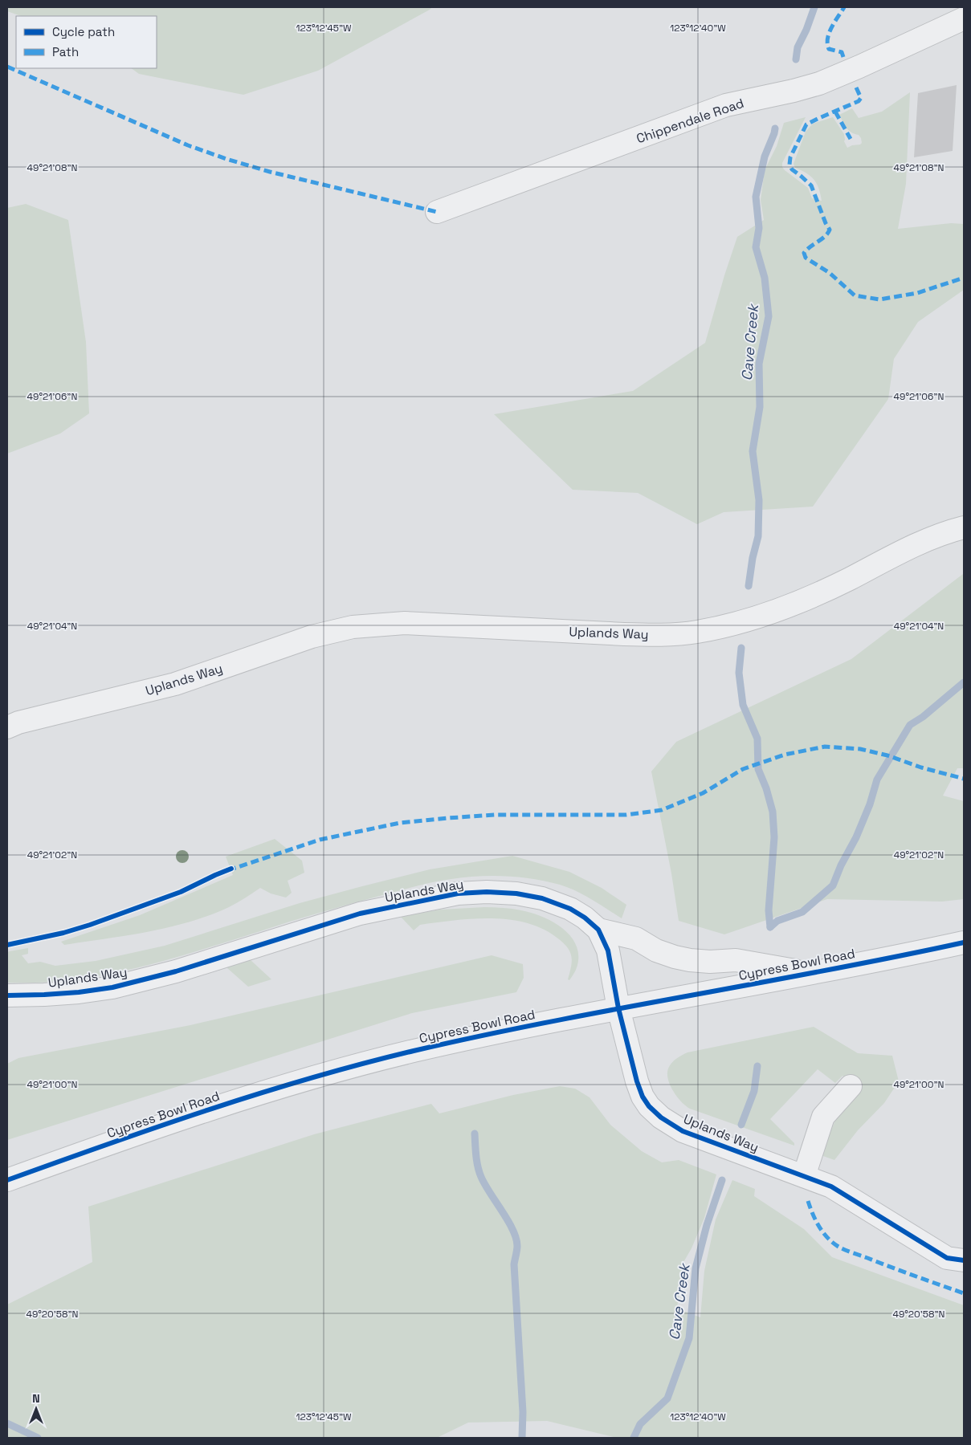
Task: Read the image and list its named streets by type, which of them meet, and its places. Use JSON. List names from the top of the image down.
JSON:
{
  "streets": {
    "street": ["Chippendale Road", "Uplands Way", "Cypress Bowl Road"]
  },
  "crossings": [
    ["Uplands Way", "Cypress Bowl Road"]
  ],
  "water": ["Cave Creek"],
  "legend": ["Cycle path", "Path"],
  "north": "top",
  "coordinates": [
    "123°12'45\"W",
    "123°12'40\"W",
    "49°21'08\"N",
    "49°21'06\"N",
    "49°21'04\"N",
    "49°21'02\"N",
    "49°21'00\"N",
    "49°20'58\"N"
  ]
}
